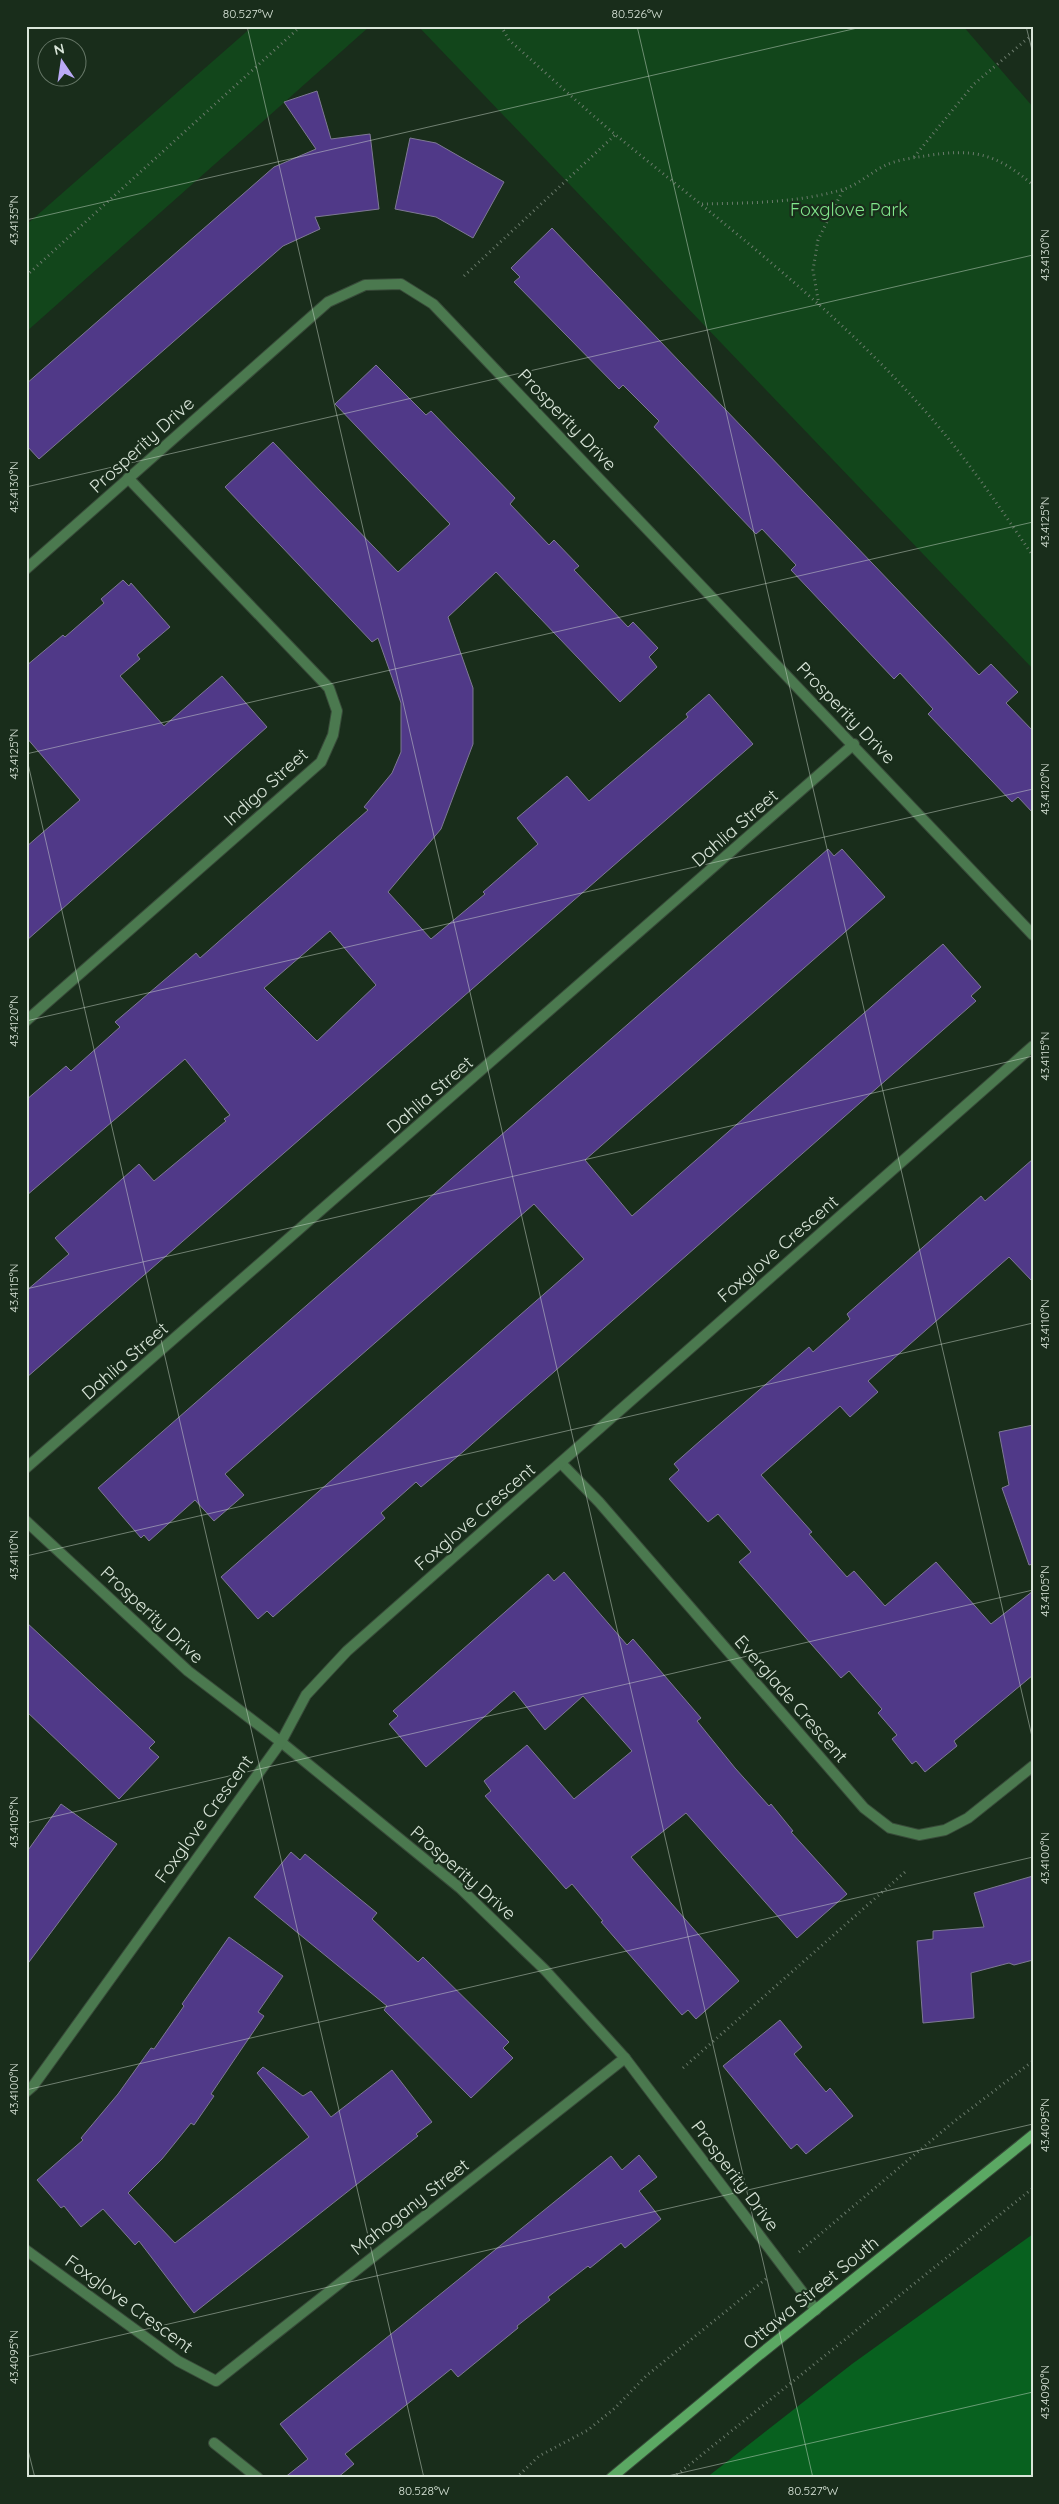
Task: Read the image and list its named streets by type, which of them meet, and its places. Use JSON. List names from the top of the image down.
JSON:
{
  "streets": {
    "main road": ["Ottawa Street South"],
    "street": [
      "Prosperity Drive",
      "Indigo Street",
      "Dahlia Street",
      "Foxglove Crescent",
      "Everglade Crescent",
      "Mahogany Street"
    ]
  },
  "crossings": [
    ["Prosperity Drive", "Indigo Street"],
    ["Prosperity Drive", "Dahlia Street"],
    ["Prosperity Drive", "Foxglove Crescent"],
    ["Prosperity Drive", "Mahogany Street"],
    ["Prosperity Drive", "Ottawa Street South"],
    ["Foxglove Crescent", "Everglade Crescent"],
    ["Foxglove Crescent", "Mahogany Street"]
  ],
  "parks": ["Foxglove Park"],
  "north": "top",
  "coordinates": [
    "80.527°W",
    "80.526°W",
    "43.4135°N",
    "43.4130°N",
    "43.4125°N",
    "43.4120°N",
    "43.4115°N",
    "43.4110°N",
    "43.4105°N",
    "43.4100°N",
    "43.4095°N",
    "43.4090°N",
    "80.528°W"
  ]
}
